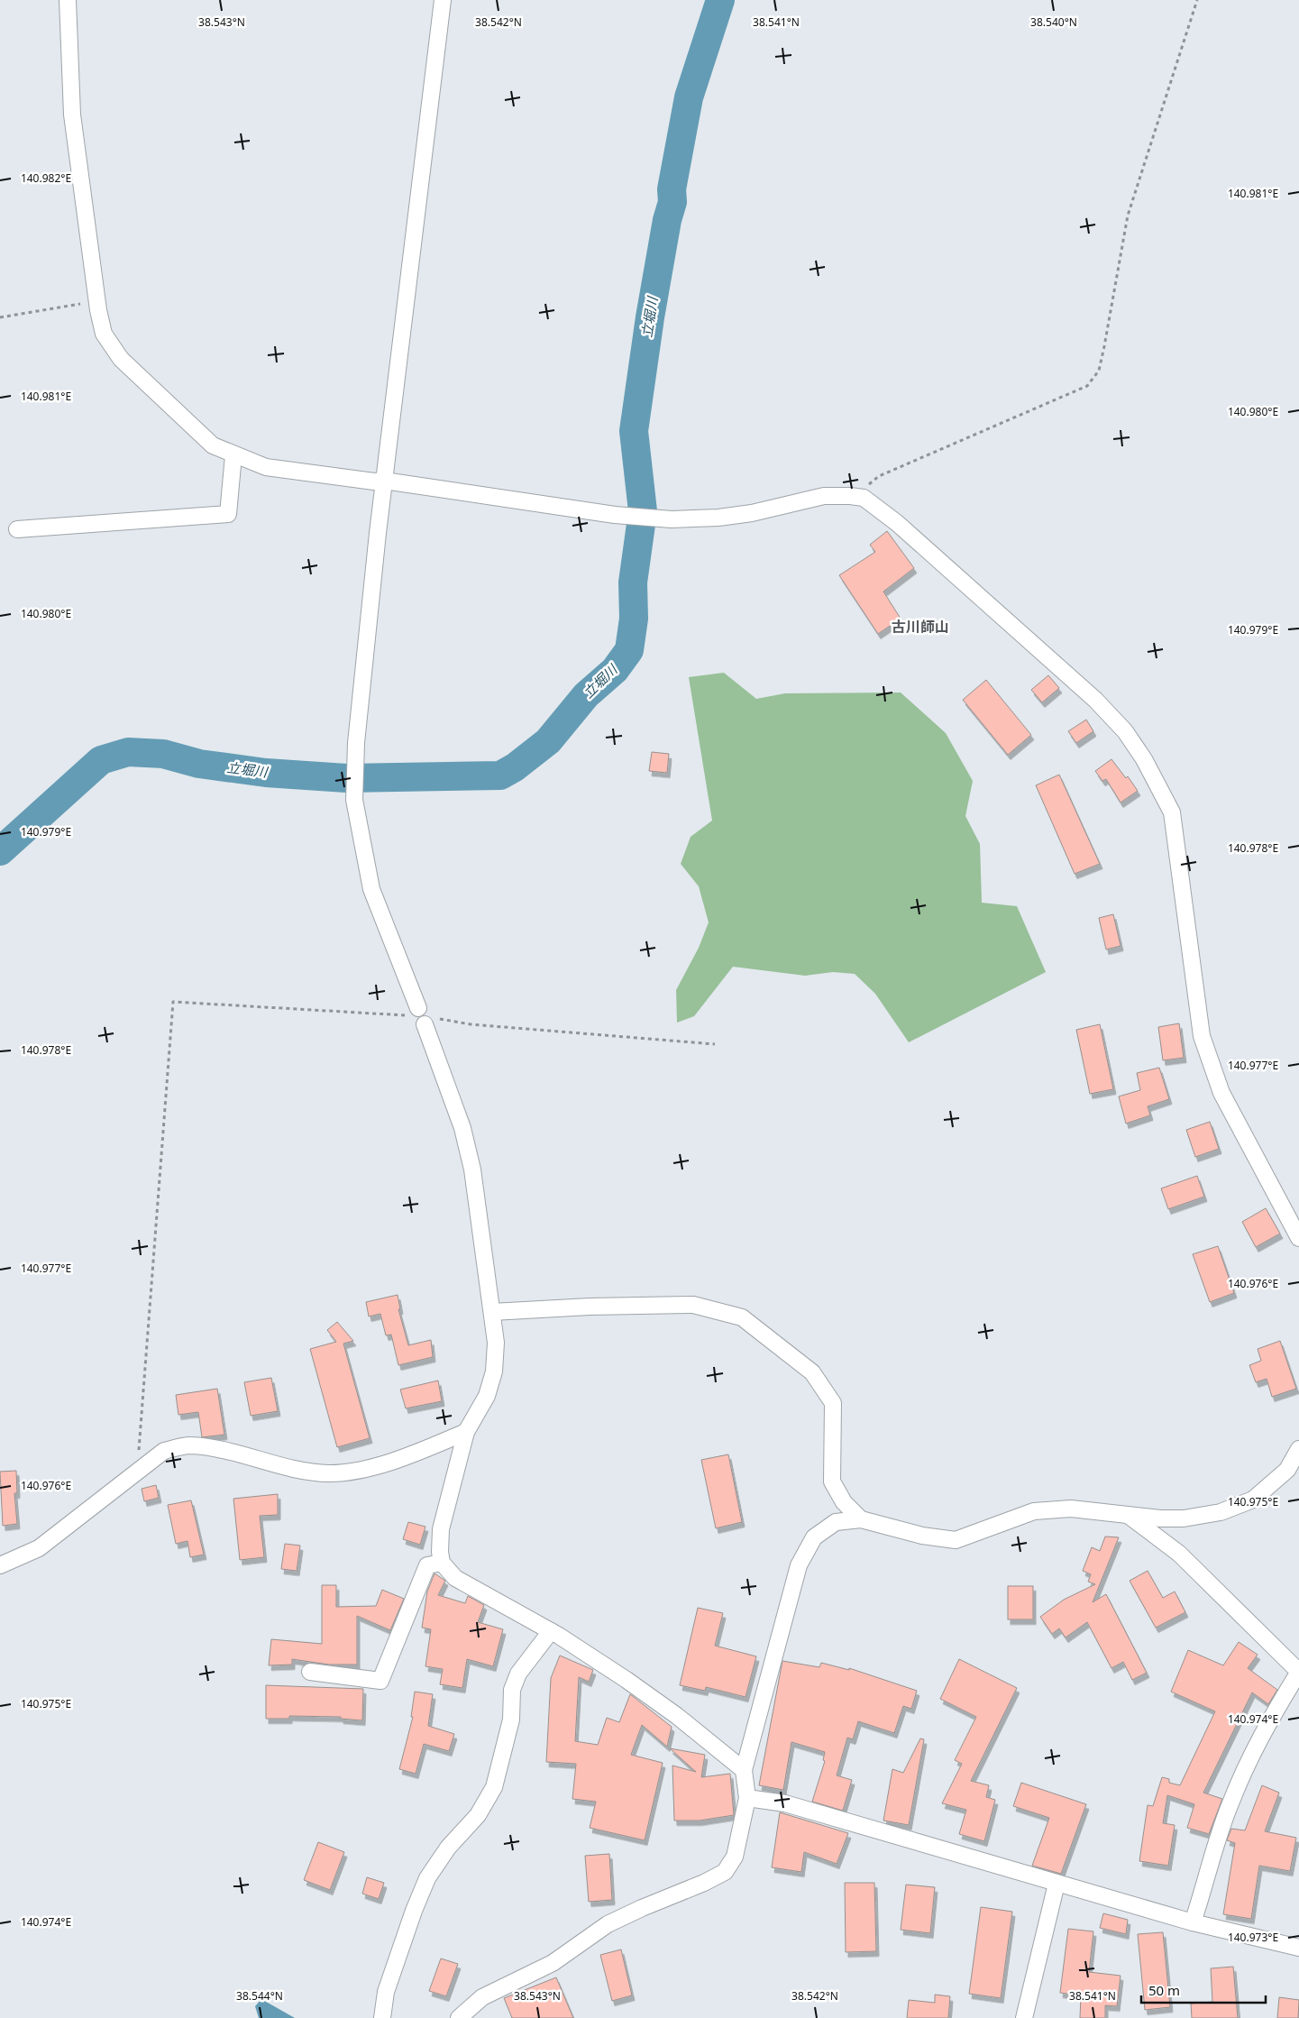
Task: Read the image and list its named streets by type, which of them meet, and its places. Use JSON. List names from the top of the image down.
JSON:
{
  "districts": ["古川師山"],
  "water": ["立堀川"],
  "scale_bar": "50 m",
  "coordinates": [
    "38.543°N",
    "38.542°N",
    "38.541°N",
    "38.540°N",
    "140.982°E",
    "140.981°E",
    "140.980°E",
    "140.979°E",
    "140.978°E",
    "140.977°E",
    "140.976°E",
    "140.975°E",
    "140.974°E",
    "140.973°E",
    "38.544°N"
  ]
}
